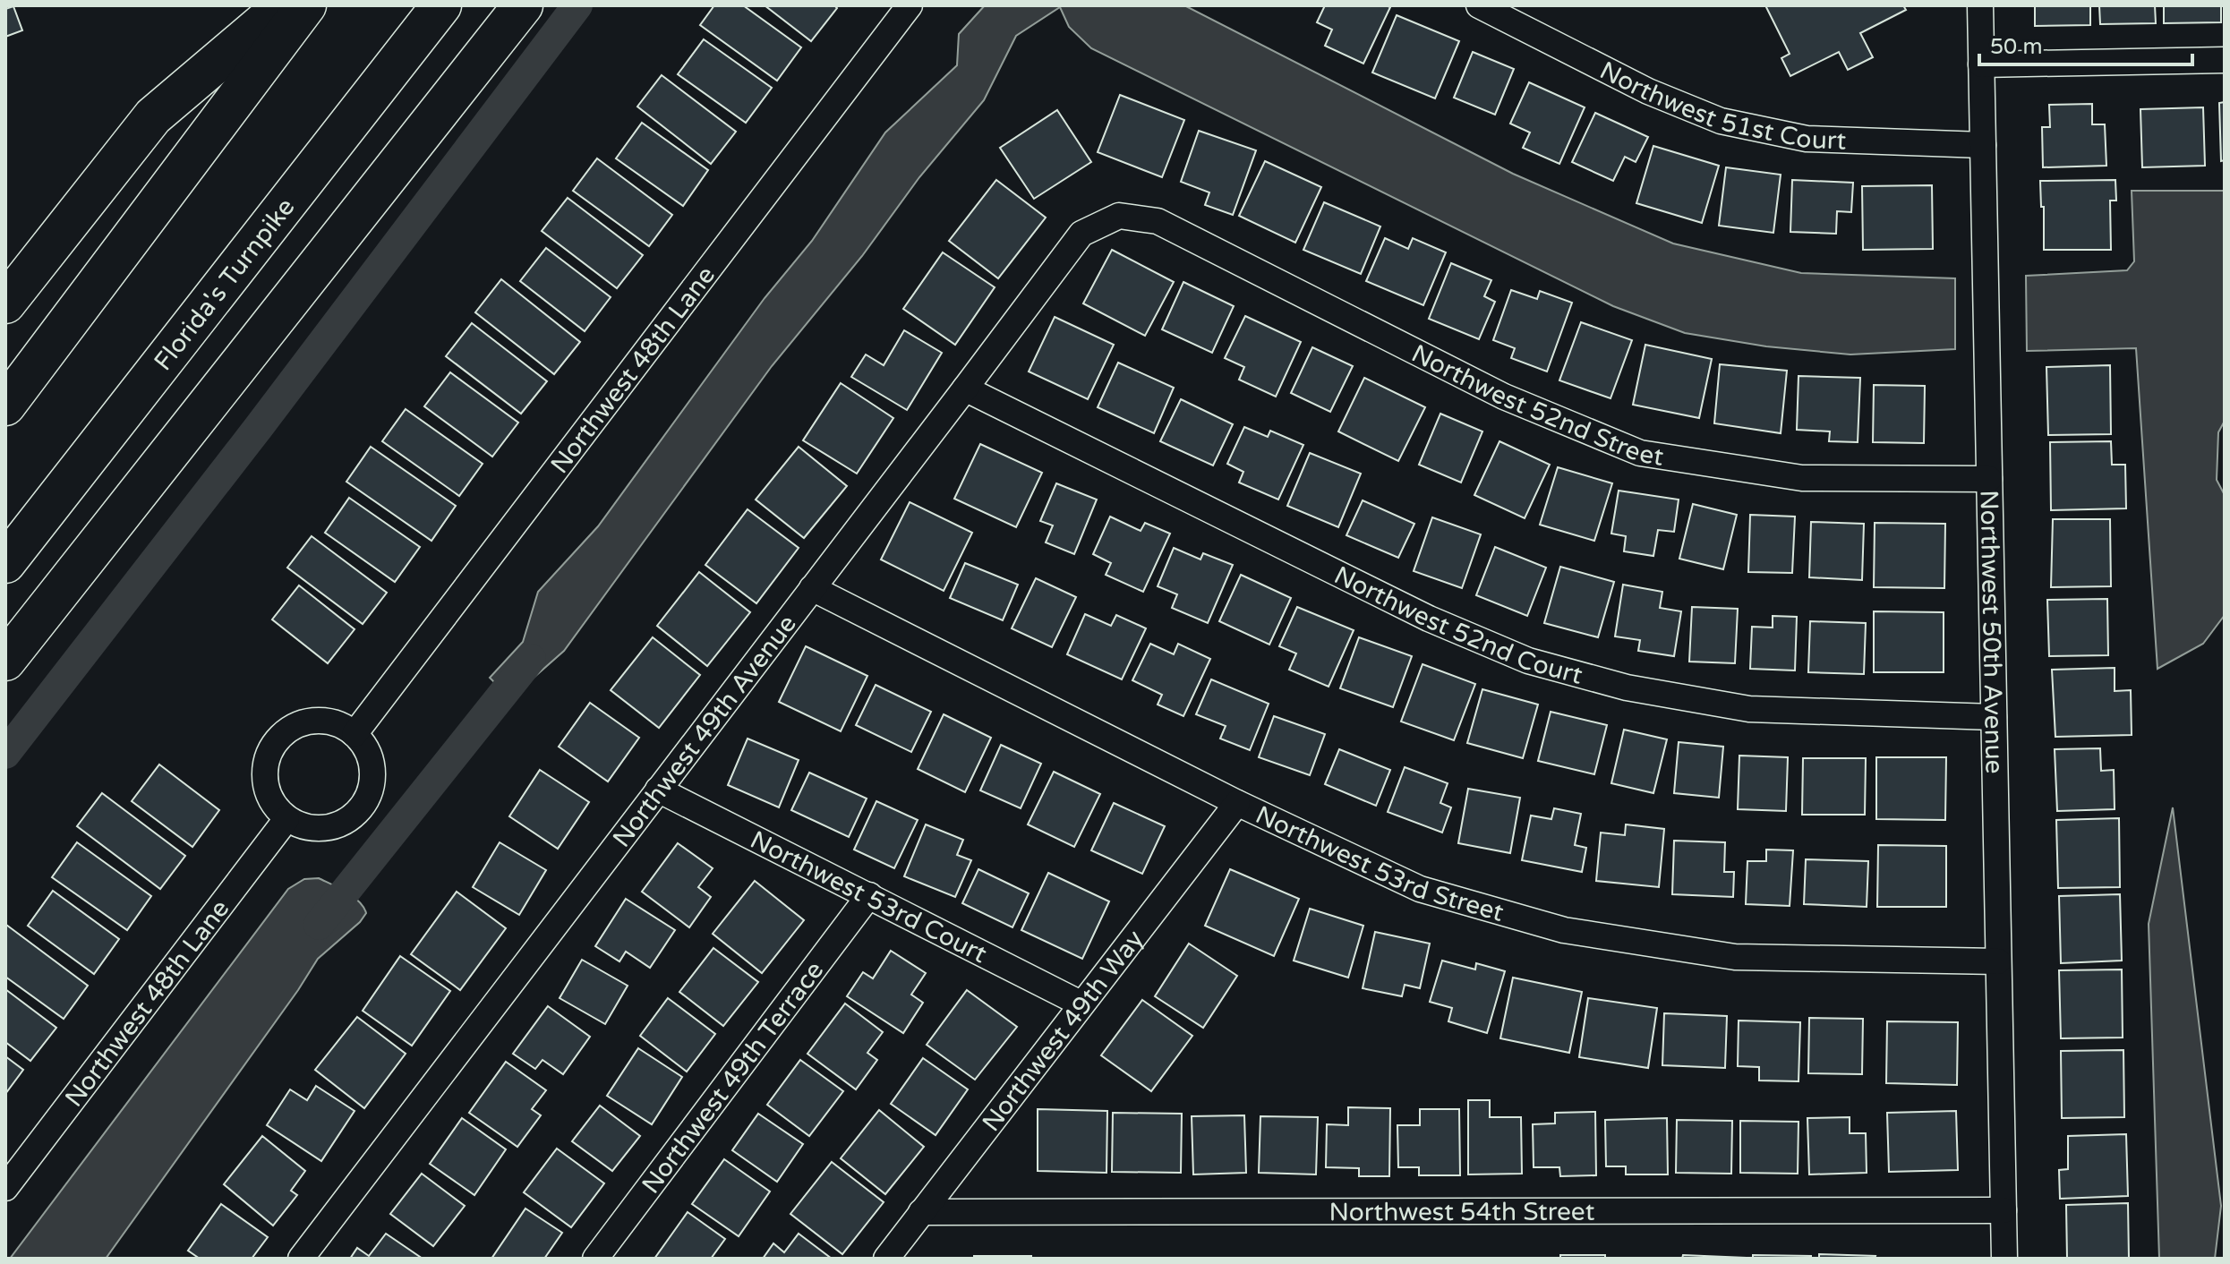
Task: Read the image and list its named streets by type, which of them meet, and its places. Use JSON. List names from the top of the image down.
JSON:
{
  "streets": {
    "highway": ["Florida's Turnpike"],
    "street": [
      "Northwest 51st Court",
      "Northwest 48th Lane",
      "Northwest 52nd Street",
      "Northwest 52nd Court",
      "Northwest 50th Avenue",
      "Northwest 49th Avenue",
      "Northwest 53rd Street",
      "Northwest 53rd Court",
      "Northwest 49th Way",
      "Northwest 49th Terrace",
      "Northwest 54th Street"
    ]
  },
  "crossings": [
    ["Northwest 51st Court", "Northwest 50th Avenue"],
    ["Northwest 52nd Street", "Northwest 50th Avenue"],
    ["Northwest 52nd Street", "Northwest 49th Avenue"],
    ["Northwest 52nd Court", "Northwest 50th Avenue"],
    ["Northwest 52nd Court", "Northwest 49th Avenue"],
    ["Northwest 50th Avenue", "Northwest 53rd Street"],
    ["Northwest 50th Avenue", "Northwest 54th Street"],
    ["Northwest 49th Avenue", "Northwest 53rd Street"],
    ["Northwest 49th Avenue", "Northwest 53rd Court"],
    ["Northwest 53rd Street", "Northwest 49th Way"],
    ["Northwest 53rd Court", "Northwest 49th Way"],
    ["Northwest 53rd Court", "Northwest 49th Terrace"],
    ["Northwest 49th Way", "Northwest 54th Street"]
  ],
  "scale_bar": "50 m"
}
